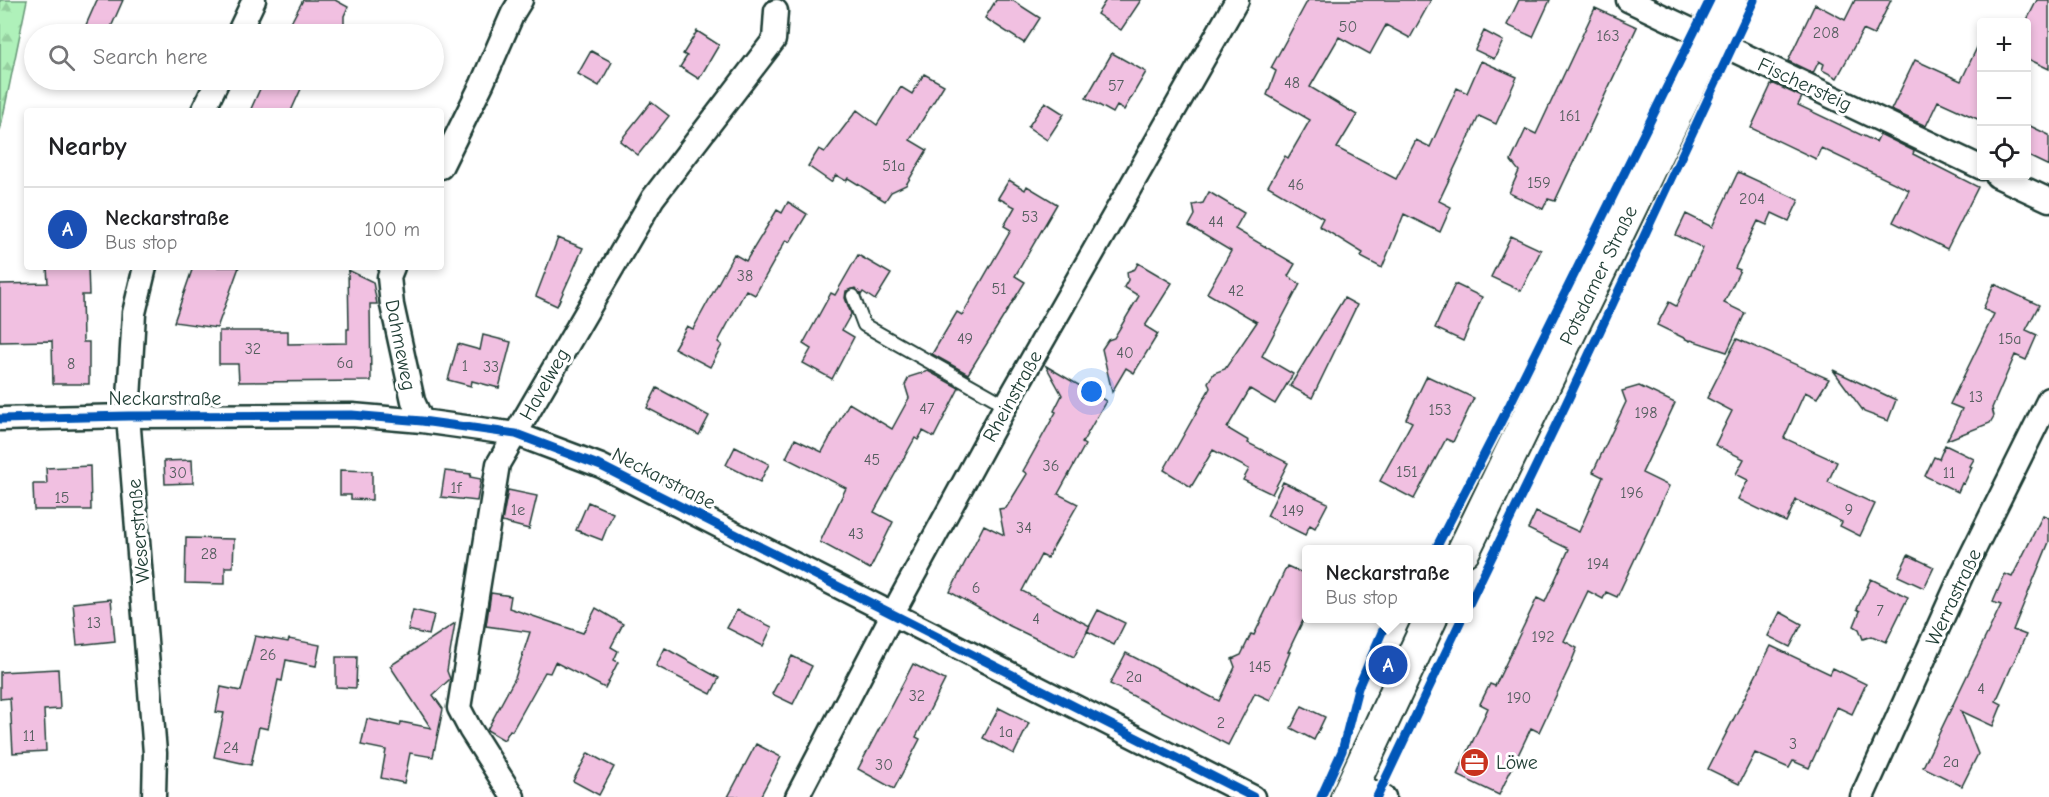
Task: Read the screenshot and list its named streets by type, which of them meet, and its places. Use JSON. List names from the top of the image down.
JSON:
{
  "streets": {
    "main road": ["Potsdamer Straße"],
    "street": [
      "Fischersteig",
      "Dahmeweg",
      "Havelweg",
      "Rheinstraße",
      "Neckarstraße",
      "Weserstraße",
      "Werrastraße"
    ]
  },
  "crossings": [
    ["Fischersteig", "Potsdamer Straße"],
    ["Dahmeweg", "Neckarstraße"],
    ["Havelweg", "Neckarstraße"],
    ["Rheinstraße", "Neckarstraße"],
    ["Neckarstraße", "Weserstraße"]
  ],
  "places": {
    "office": ["Löwe"]
  },
  "house_numbers": [
    "50",
    "208",
    "163",
    "48",
    "57",
    "161",
    "51a",
    "159",
    "46",
    "204",
    "53",
    "44",
    "38",
    "51",
    "42",
    "49",
    "15a",
    "32",
    "40",
    "6a",
    "8",
    "1",
    "33",
    "13",
    "47",
    "153",
    "198",
    "45",
    "36",
    "151",
    "30",
    "11",
    "1f",
    "196",
    "15",
    "1e",
    "9",
    "149",
    "34",
    "43",
    "28",
    "194",
    "6",
    "7",
    "4",
    "13",
    "192",
    "26",
    "145",
    "2a",
    "4",
    "32",
    "190",
    "2",
    "1a",
    "11",
    "3",
    "24",
    "2a",
    "30"
  ],
  "page": {
    "map_buttons": ["+", "−"],
    "search": "Search here",
    "heading": "Nearby",
    "list": [
      {
        "mark": "A",
        "name": "Neckarstraße",
        "note": "Bus stop",
        "value": "100 m"
      }
    ],
    "popup": ["Neckarstraße", "Bus stop"],
    "pins": "A"
  }
}
